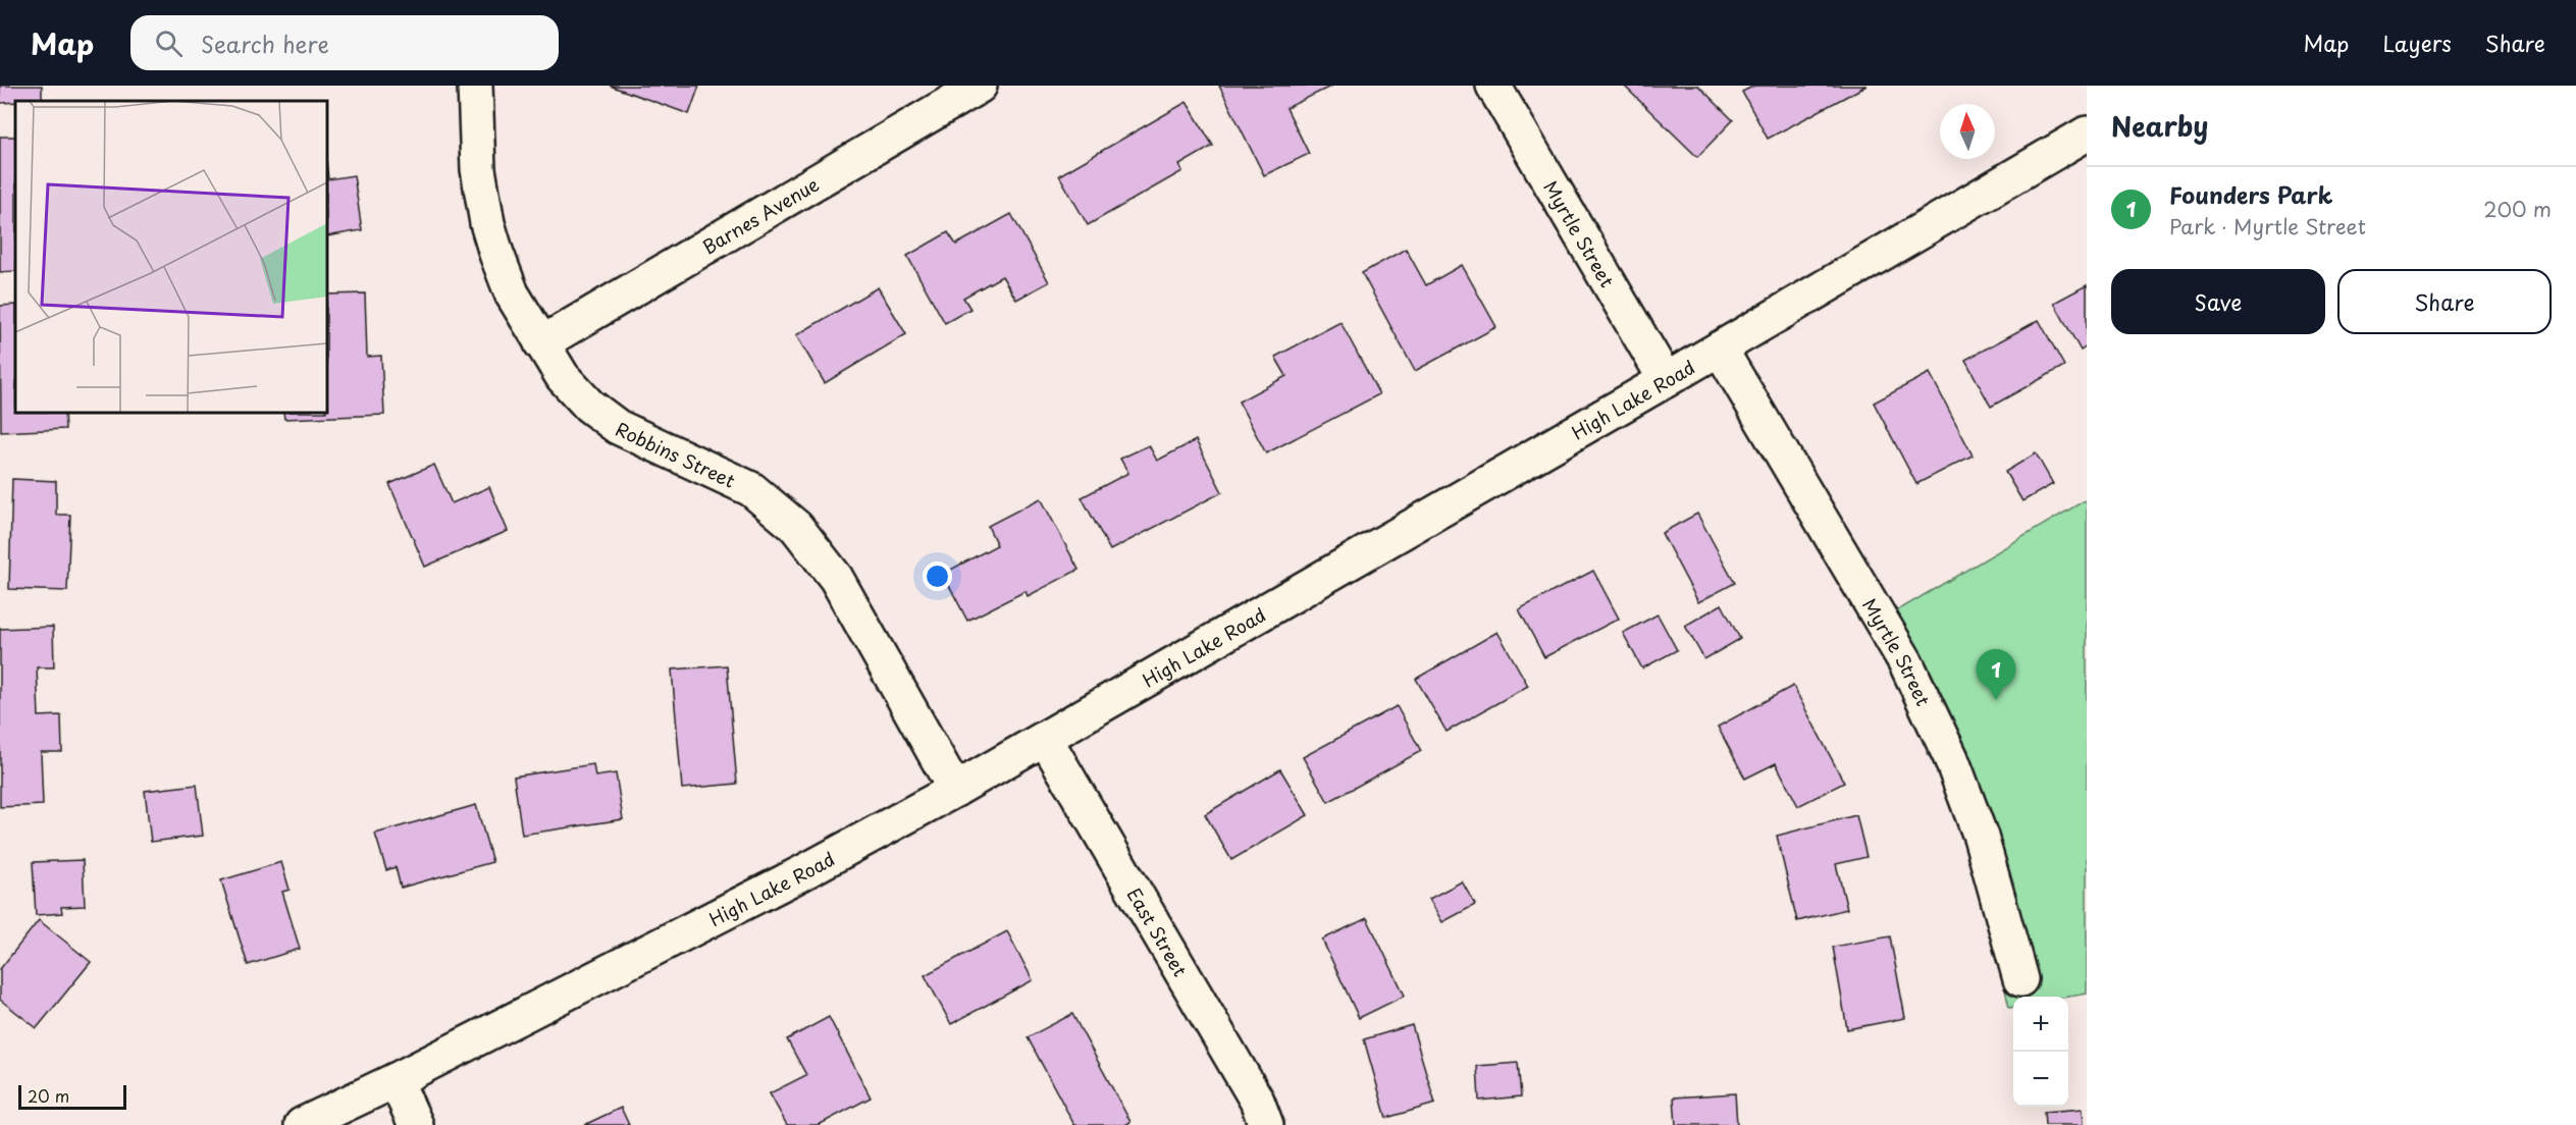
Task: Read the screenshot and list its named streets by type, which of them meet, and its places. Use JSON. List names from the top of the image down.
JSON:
{
  "streets": {
    "street": [
      "Barnes Avenue",
      "Myrtle Street",
      "High Lake Road",
      "Robbins Street",
      "East Street"
    ]
  },
  "crossings": [
    ["Barnes Avenue", "Robbins Street"],
    ["Myrtle Street", "High Lake Road"],
    ["High Lake Road", "Robbins Street"],
    ["High Lake Road", "East Street"]
  ],
  "scale_bar": "20 m",
  "north": "top",
  "page": {
    "header": "Map",
    "search": "Search here",
    "nav": ["Map", "Layers", "Share"],
    "heading": "Nearby",
    "list": [
      {
        "mark": "1",
        "name": "Founders Park",
        "note": "Park · Myrtle Street",
        "value": "200 m"
      }
    ],
    "buttons": ["Save", "Share"],
    "pins": "1",
    "map_buttons": ["+", "−"],
    "scale": "20 m"
  }
}
